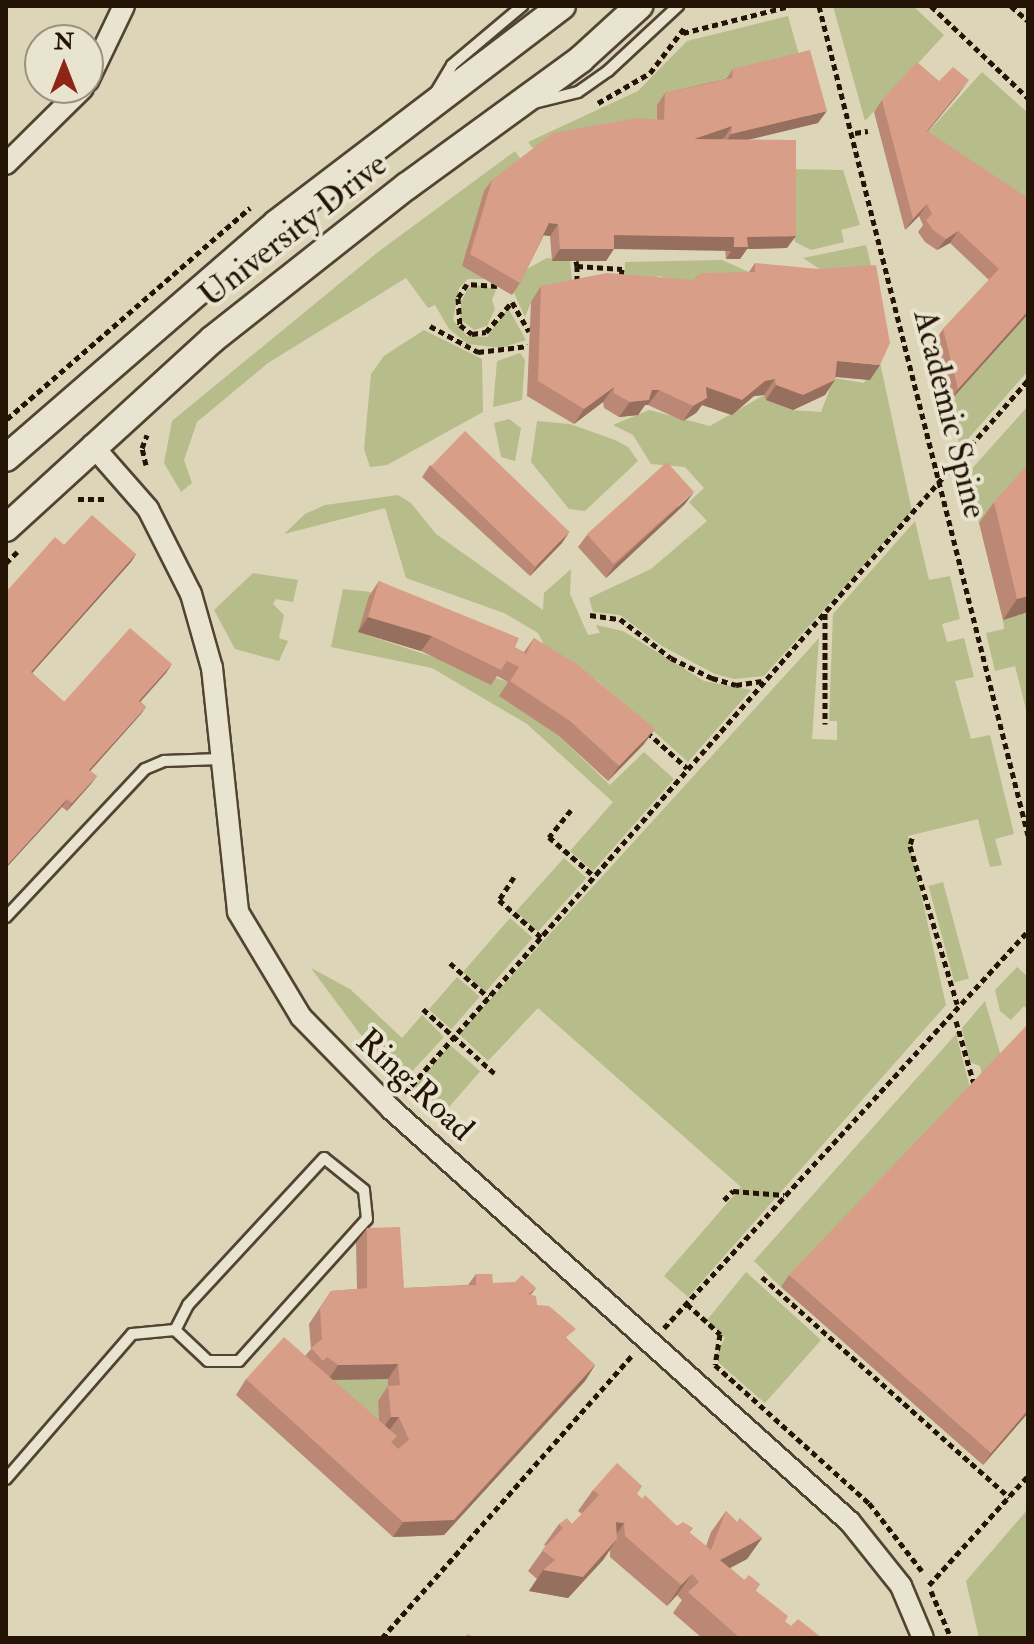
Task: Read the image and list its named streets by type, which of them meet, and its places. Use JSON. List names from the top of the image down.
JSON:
{
  "streets": {
    "street": ["University Drive", "Ring Road"],
    "path": ["Academic Spine"]
  },
  "crossings": [
    ["University Drive", "Ring Road"]
  ],
  "north": "top"
}
